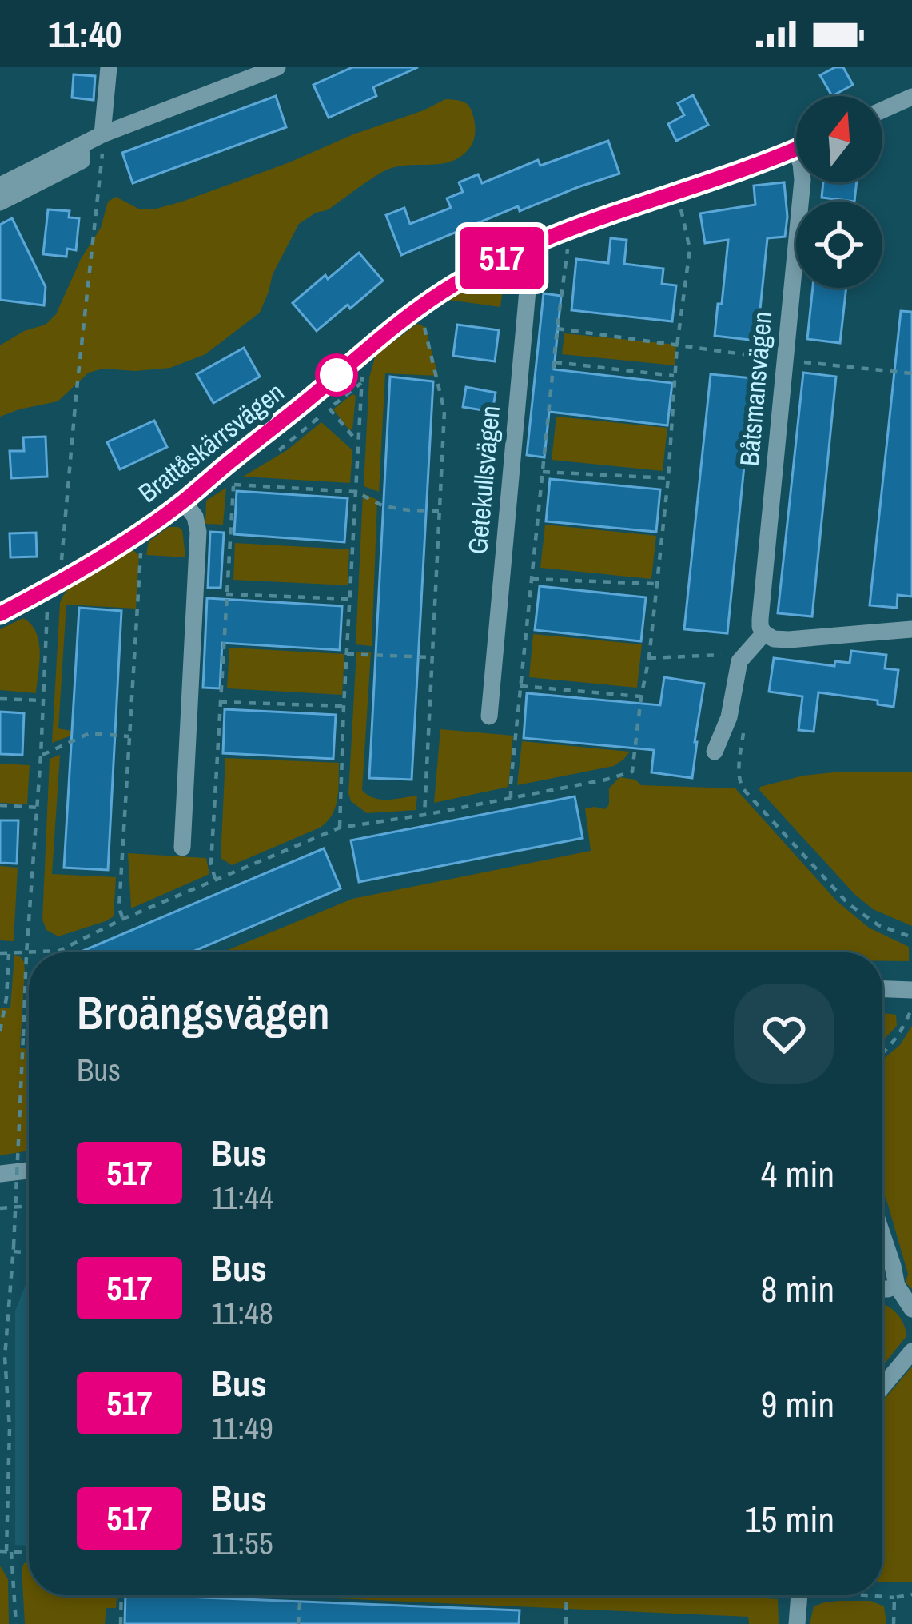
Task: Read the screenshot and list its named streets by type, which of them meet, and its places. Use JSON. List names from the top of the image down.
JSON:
{
  "streets": {
    "street": ["Båtsmansvägen", "Brattåskärrsvägen", "Getekullsvägen"]
  },
  "crossings": [
    ["Båtsmansvägen", "Brattåskärrsvägen"],
    ["Brattåskärrsvägen", "Getekullsvägen"]
  ],
  "lines": ["bus line 517"],
  "north": "top",
  "page": {
    "status": "11:40",
    "on_map": "517",
    "heading": ["Broängsvägen", "Bus"],
    "list": [
      {
        "mark": "517",
        "name": "Bus",
        "note": "11:44",
        "value": "4 min"
      },
      {
        "mark": "517",
        "name": "Bus",
        "note": "11:48",
        "value": "8 min"
      },
      {
        "mark": "517",
        "name": "Bus",
        "note": "11:49",
        "value": "9 min"
      },
      {
        "mark": "517",
        "name": "Bus",
        "note": "11:55",
        "value": "15 min"
      }
    ]
  }
}
